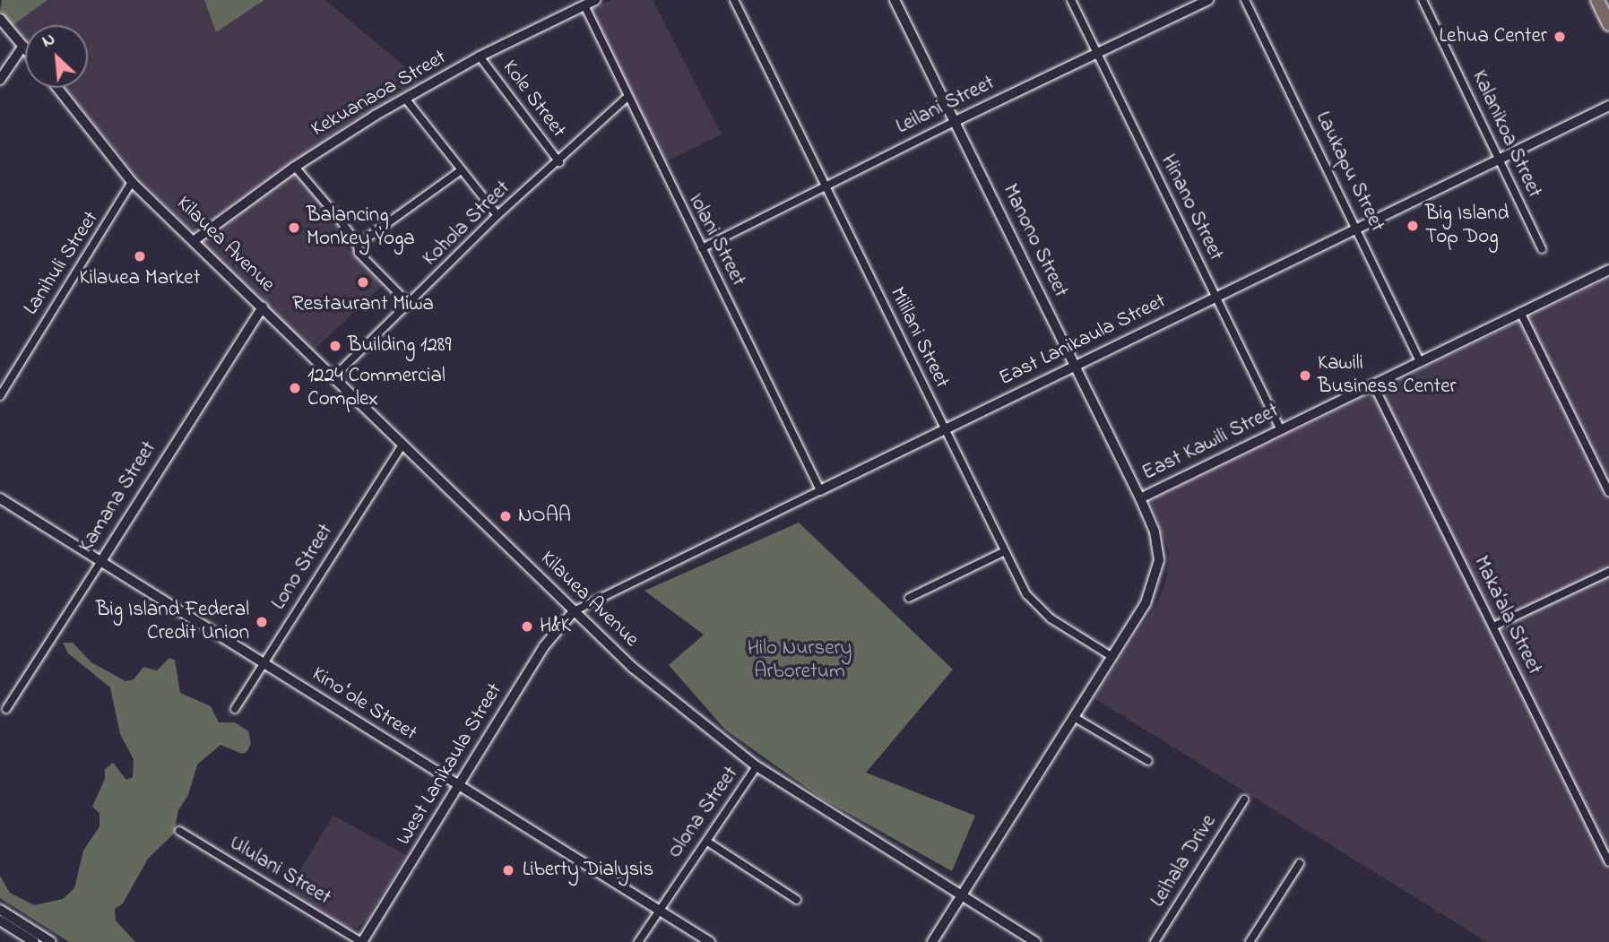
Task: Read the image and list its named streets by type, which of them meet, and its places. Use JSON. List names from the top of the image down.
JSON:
{
  "streets": {
    "street": [
      "Kekuanaoa Street",
      "Kole Street",
      "Leilani Street",
      "Kalanikoa Street",
      "Laukapu Street",
      "Hinano Street",
      "Kohola Street",
      "Iolani Street",
      "Manono Street",
      "Kilauea Avenue",
      "Lanihuli Street",
      "Mililani Street",
      "East Lanikaula Street",
      "East Kawili Street",
      "Kamana Street",
      "Lono Street",
      "Maka‘ala Street",
      "Kinoʻole Street",
      "West Lanikaula Street",
      "Olona Street",
      "Leihala Drive",
      "Ululani Street"
    ]
  },
  "crossings": [
    ["Kekuanaoa Street", "Kole Street"],
    ["Kekuanaoa Street", "Iolani Street"],
    ["Kekuanaoa Street", "Kilauea Avenue"],
    ["Kole Street", "Kohola Street"],
    ["Leilani Street", "Hinano Street"],
    ["Leilani Street", "Iolani Street"],
    ["Leilani Street", "Manono Street"],
    ["Leilani Street", "Mililani Street"],
    ["Kalanikoa Street", "East Lanikaula Street"],
    ["Laukapu Street", "East Lanikaula Street"],
    ["Laukapu Street", "East Kawili Street"],
    ["Hinano Street", "East Lanikaula Street"],
    ["Hinano Street", "East Kawili Street"],
    ["Kohola Street", "Iolani Street"],
    ["Kohola Street", "Kilauea Avenue"],
    ["Iolani Street", "East Lanikaula Street"],
    ["Manono Street", "East Lanikaula Street"],
    ["Manono Street", "East Kawili Street"],
    ["Kilauea Avenue", "Lanihuli Street"],
    ["Kilauea Avenue", "East Lanikaula Street"],
    ["Kilauea Avenue", "East Kawili Street"],
    ["Kilauea Avenue", "Kamana Street"],
    ["Kilauea Avenue", "Lono Street"],
    ["Kilauea Avenue", "West Lanikaula Street"],
    ["Kilauea Avenue", "Olona Street"],
    ["Mililani Street", "East Lanikaula Street"],
    ["Mililani Street", "East Kawili Street"],
    ["East Lanikaula Street", "West Lanikaula Street"],
    ["East Kawili Street", "Maka‘ala Street"],
    ["Kamana Street", "Kinoʻole Street"],
    ["Lono Street", "Kinoʻole Street"],
    ["Kinoʻole Street", "West Lanikaula Street"],
    ["Kinoʻole Street", "Olona Street"],
    ["West Lanikaula Street", "Ululani Street"]
  ],
  "parks": ["Hilo Nursery Arboretum"],
  "places": [
    "Lehua Center",
    "Big Island Top Dog",
    "Balancing Monkey Yoga",
    "Kilauea Market",
    "Restaurant Miwa",
    "Building 1289",
    "Kawili Business Center",
    "1224 Commercial Complex",
    "NOAA",
    "Big Island Federal Credit Union",
    "H&K",
    "Liberty Dialysis"
  ],
  "north": "top left"
}
